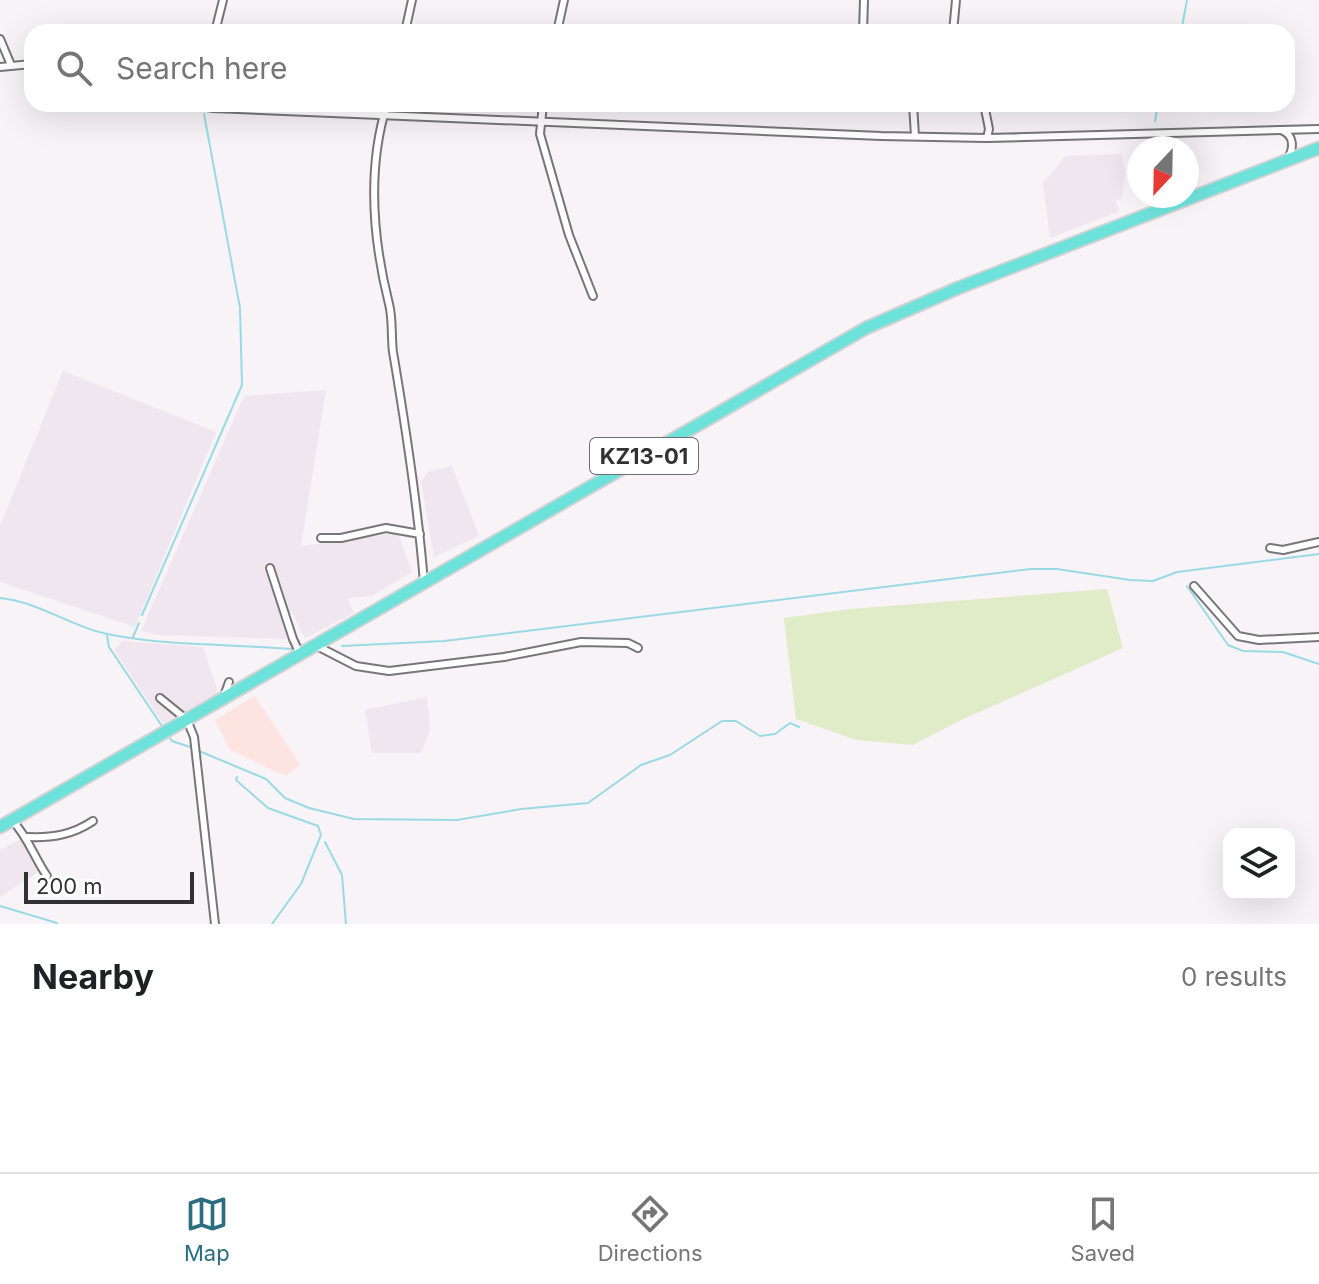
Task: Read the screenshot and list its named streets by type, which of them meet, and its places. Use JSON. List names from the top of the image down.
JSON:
{
  "streets": {
    "highway": ["KZ13-01"]
  },
  "scale_bar": "200 m",
  "north": "bottom",
  "page": {
    "search": "Search here",
    "scale": "200 m",
    "heading": ["Nearby", "0 results"],
    "nav": ["Map", "Directions", "Saved"]
  }
}
